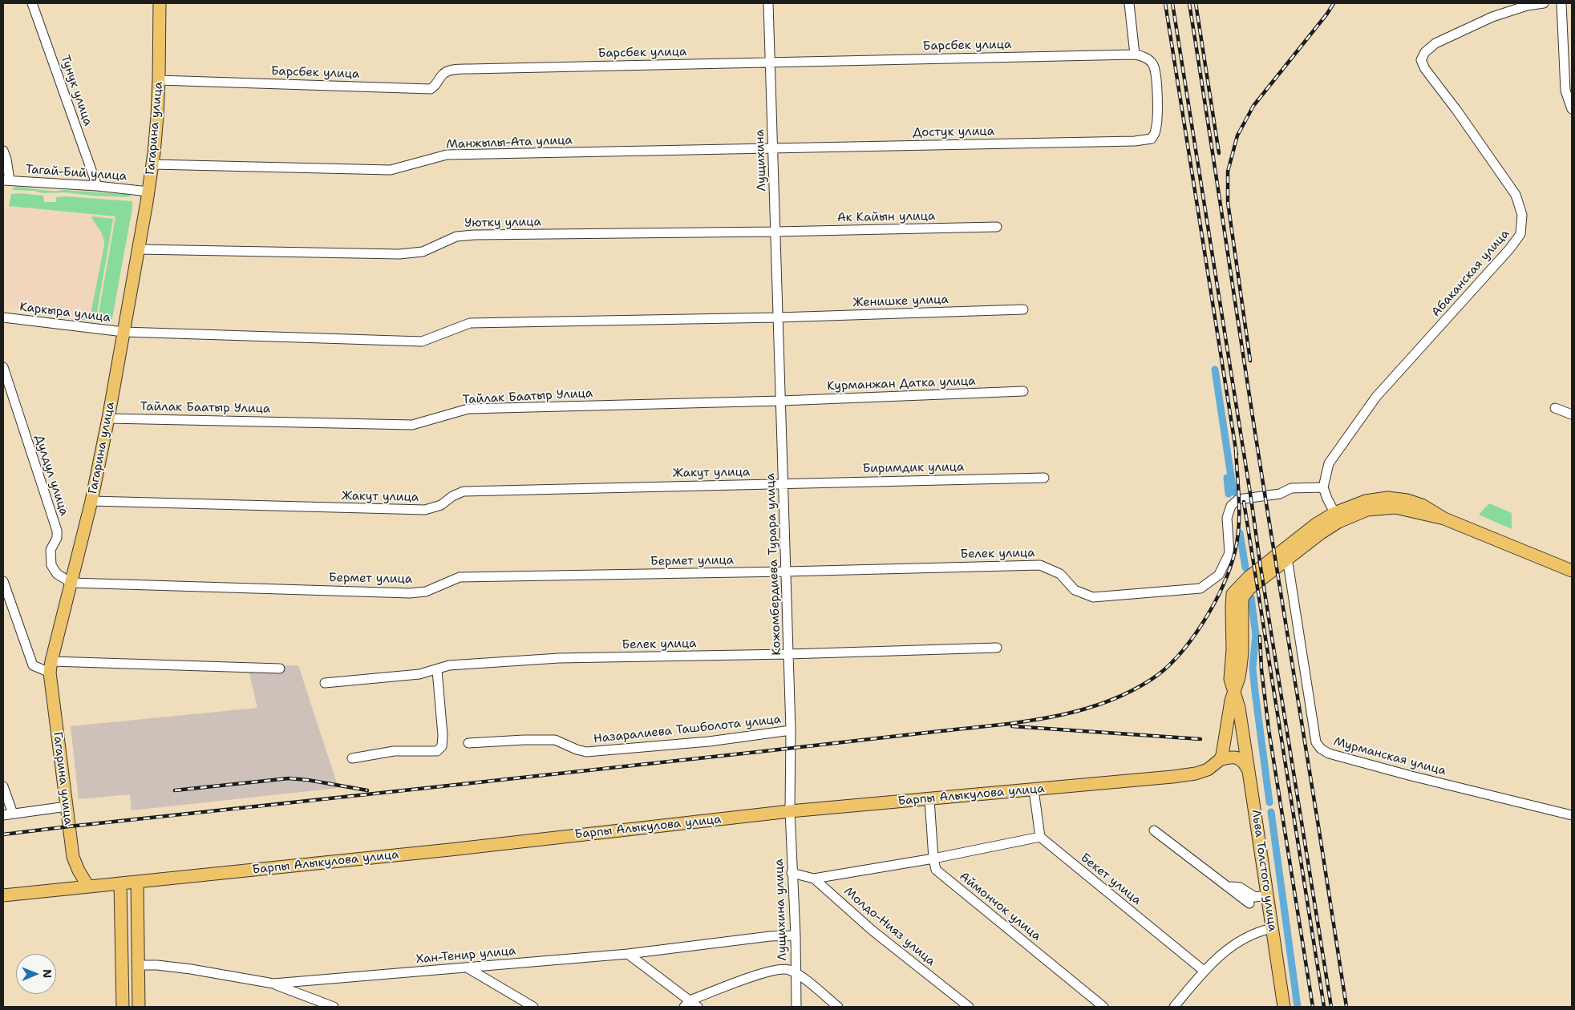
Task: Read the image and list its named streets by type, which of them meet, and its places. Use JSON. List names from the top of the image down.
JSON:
{
  "streets": {
    "main road": ["Гагарина улица", "Барпы Алыкулова улица", "Льва Толстого улица"],
    "street": [
      "Барсбек улица",
      "Тунук улица",
      "Достук улица",
      "Манжылы-Ата улица",
      "Лущихина",
      "Тагай-Бий улица",
      "Ак Кайын улица",
      "Уютку улица",
      "Абаканская улица",
      "Женишке улица",
      "Каркыра улица",
      "Курманжан Датка улица",
      "Тайлак Баатыр Улица",
      "Биримдик улица",
      "Жакут улица",
      "Дулдул улица",
      "Белек улица",
      "Бермет улица",
      "Кожомбердиева Турара улица",
      "Назаралиева Ташболота улица",
      "Мурманская улица",
      "Бекет улица",
      "Аймончок улица",
      "Лущихина улица",
      "Молдо-Нияз улица",
      "Хан-Тенир улица"
    ]
  },
  "crossings": [
    ["Барсбек улица", "Гагарина улица"],
    ["Барсбек улица", "Достук улица"],
    ["Барсбек улица", "Лущихина"],
    ["Тунук улица", "Тагай-Бий улица"],
    ["Гагарина улица", "Манжылы-Ата улица"],
    ["Гагарина улица", "Тагай-Бий улица"],
    ["Гагарина улица", "Уютку улица"],
    ["Гагарина улица", "Женишке улица"],
    ["Гагарина улица", "Каркыра улица"],
    ["Гагарина улица", "Тайлак Баатыр Улица"],
    ["Гагарина улица", "Жакут улица"],
    ["Гагарина улица", "Дулдул улица"],
    ["Гагарина улица", "Бермет улица"],
    ["Гагарина улица", "Барпы Алыкулова улица"],
    ["Достук улица", "Манжылы-Ата улица"],
    ["Достук улица", "Лущихина"],
    ["Манжылы-Ата улица", "Лущихина"],
    ["Лущихина", "Ак Кайын улица"],
    ["Лущихина", "Уютку улица"],
    ["Лущихина", "Женишке улица"],
    ["Лущихина", "Кожомбердиева Турара улица"],
    ["Ак Кайын улица", "Уютку улица"],
    ["Абаканская улица", "Белек улица"],
    ["Женишке улица", "Каркыра улица"],
    ["Женишке улица", "Кожомбердиева Турара улица"],
    ["Курманжан Датка улица", "Тайлак Баатыр Улица"],
    ["Курманжан Датка улица", "Кожомбердиева Турара улица"],
    ["Тайлак Баатыр Улица", "Кожомбердиева Турара улица"],
    ["Биримдик улица", "Жакут улица"],
    ["Биримдик улица", "Кожомбердиева Турара улица"],
    ["Жакут улица", "Кожомбердиева Турара улица"],
    ["Дулдул улица", "Бермет улица"],
    ["Белек улица", "Бермет улица"],
    ["Белек улица", "Кожомбердиева Турара улица"],
    ["Бермет улица", "Кожомбердиева Турара улица"],
    ["Кожомбердиева Турара улица", "Назаралиева Ташболота улица"],
    ["Кожомбердиева Турара улица", "Барпы Алыкулова улица"],
    ["Кожомбердиева Турара улица", "Лущихина улица"],
    ["Барпы Алыкулова улица", "Аймончок улица"],
    ["Барпы Алыкулова улица", "Лущихина улица"],
    ["Лущихина улица", "Молдо-Нияз улица"],
    ["Лущихина улица", "Хан-Тенир улица"]
  ],
  "north": "right"
}
